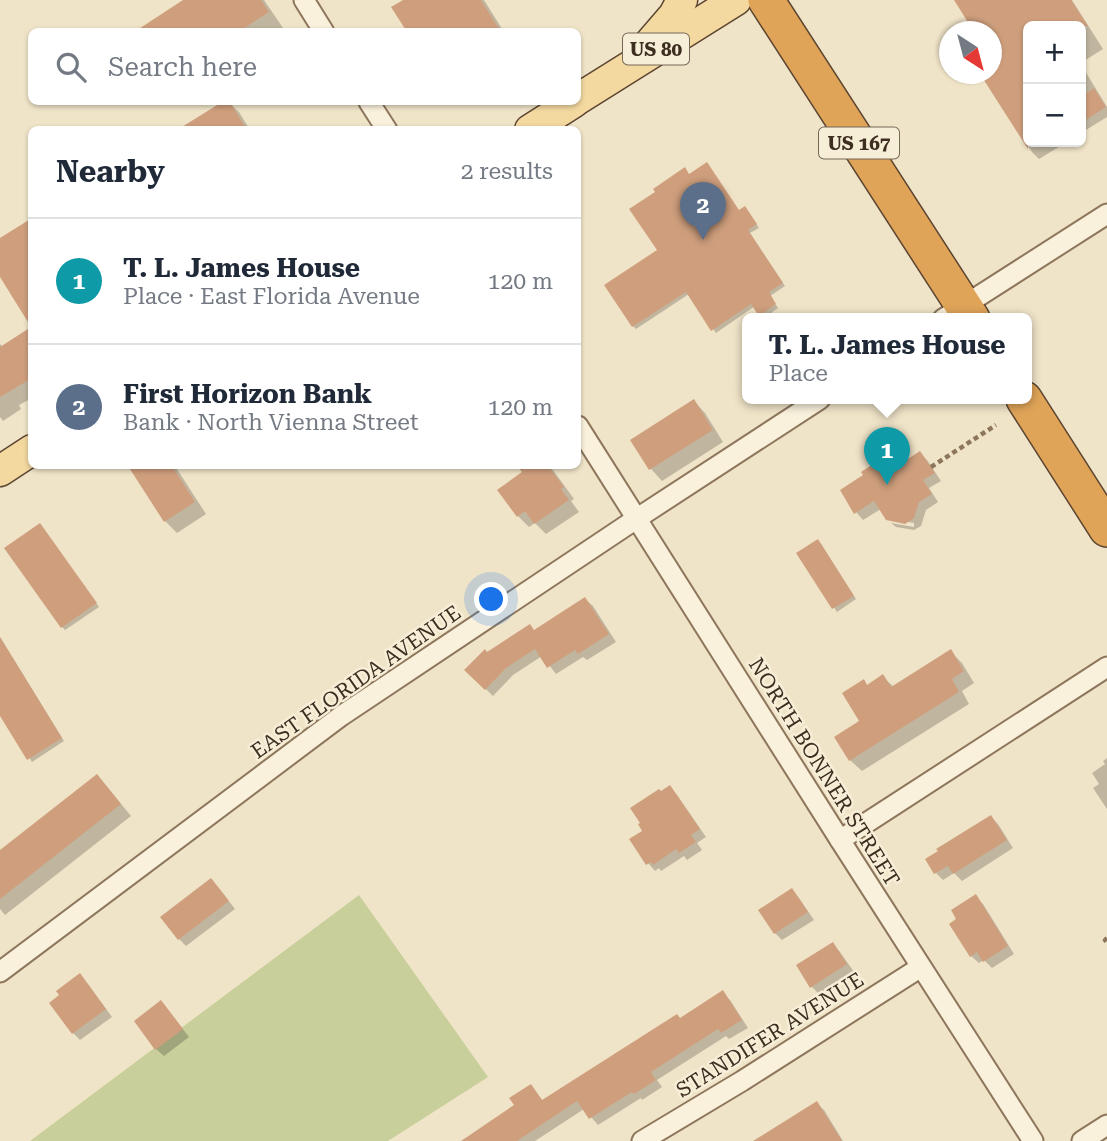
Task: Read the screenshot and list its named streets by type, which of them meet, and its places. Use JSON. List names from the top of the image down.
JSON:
{
  "streets": {
    "highway": ["US 167"],
    "main road": ["US 80"],
    "street": ["EAST FLORIDA AVENUE", "NORTH BONNER STREET", "STANDIFER AVENUE"]
  },
  "crossings": [
    ["EAST FLORIDA AVENUE", "NORTH BONNER STREET"],
    ["NORTH BONNER STREET", "STANDIFER AVENUE"]
  ],
  "north": "bottom right",
  "page": {
    "map_buttons": ["+", "−"],
    "search": "Search here",
    "heading": ["Nearby", "2 results"],
    "pins": ["2", "1"],
    "list": [
      {
        "mark": "1",
        "name": "T. L. James House",
        "note": "Place · East Florida Avenue",
        "value": "120 m"
      },
      {
        "mark": "2",
        "name": "First Horizon Bank",
        "note": "Bank · North Vienna Street",
        "value": "120 m"
      }
    ],
    "popup": ["T. L. James House", "Place"]
  }
}
